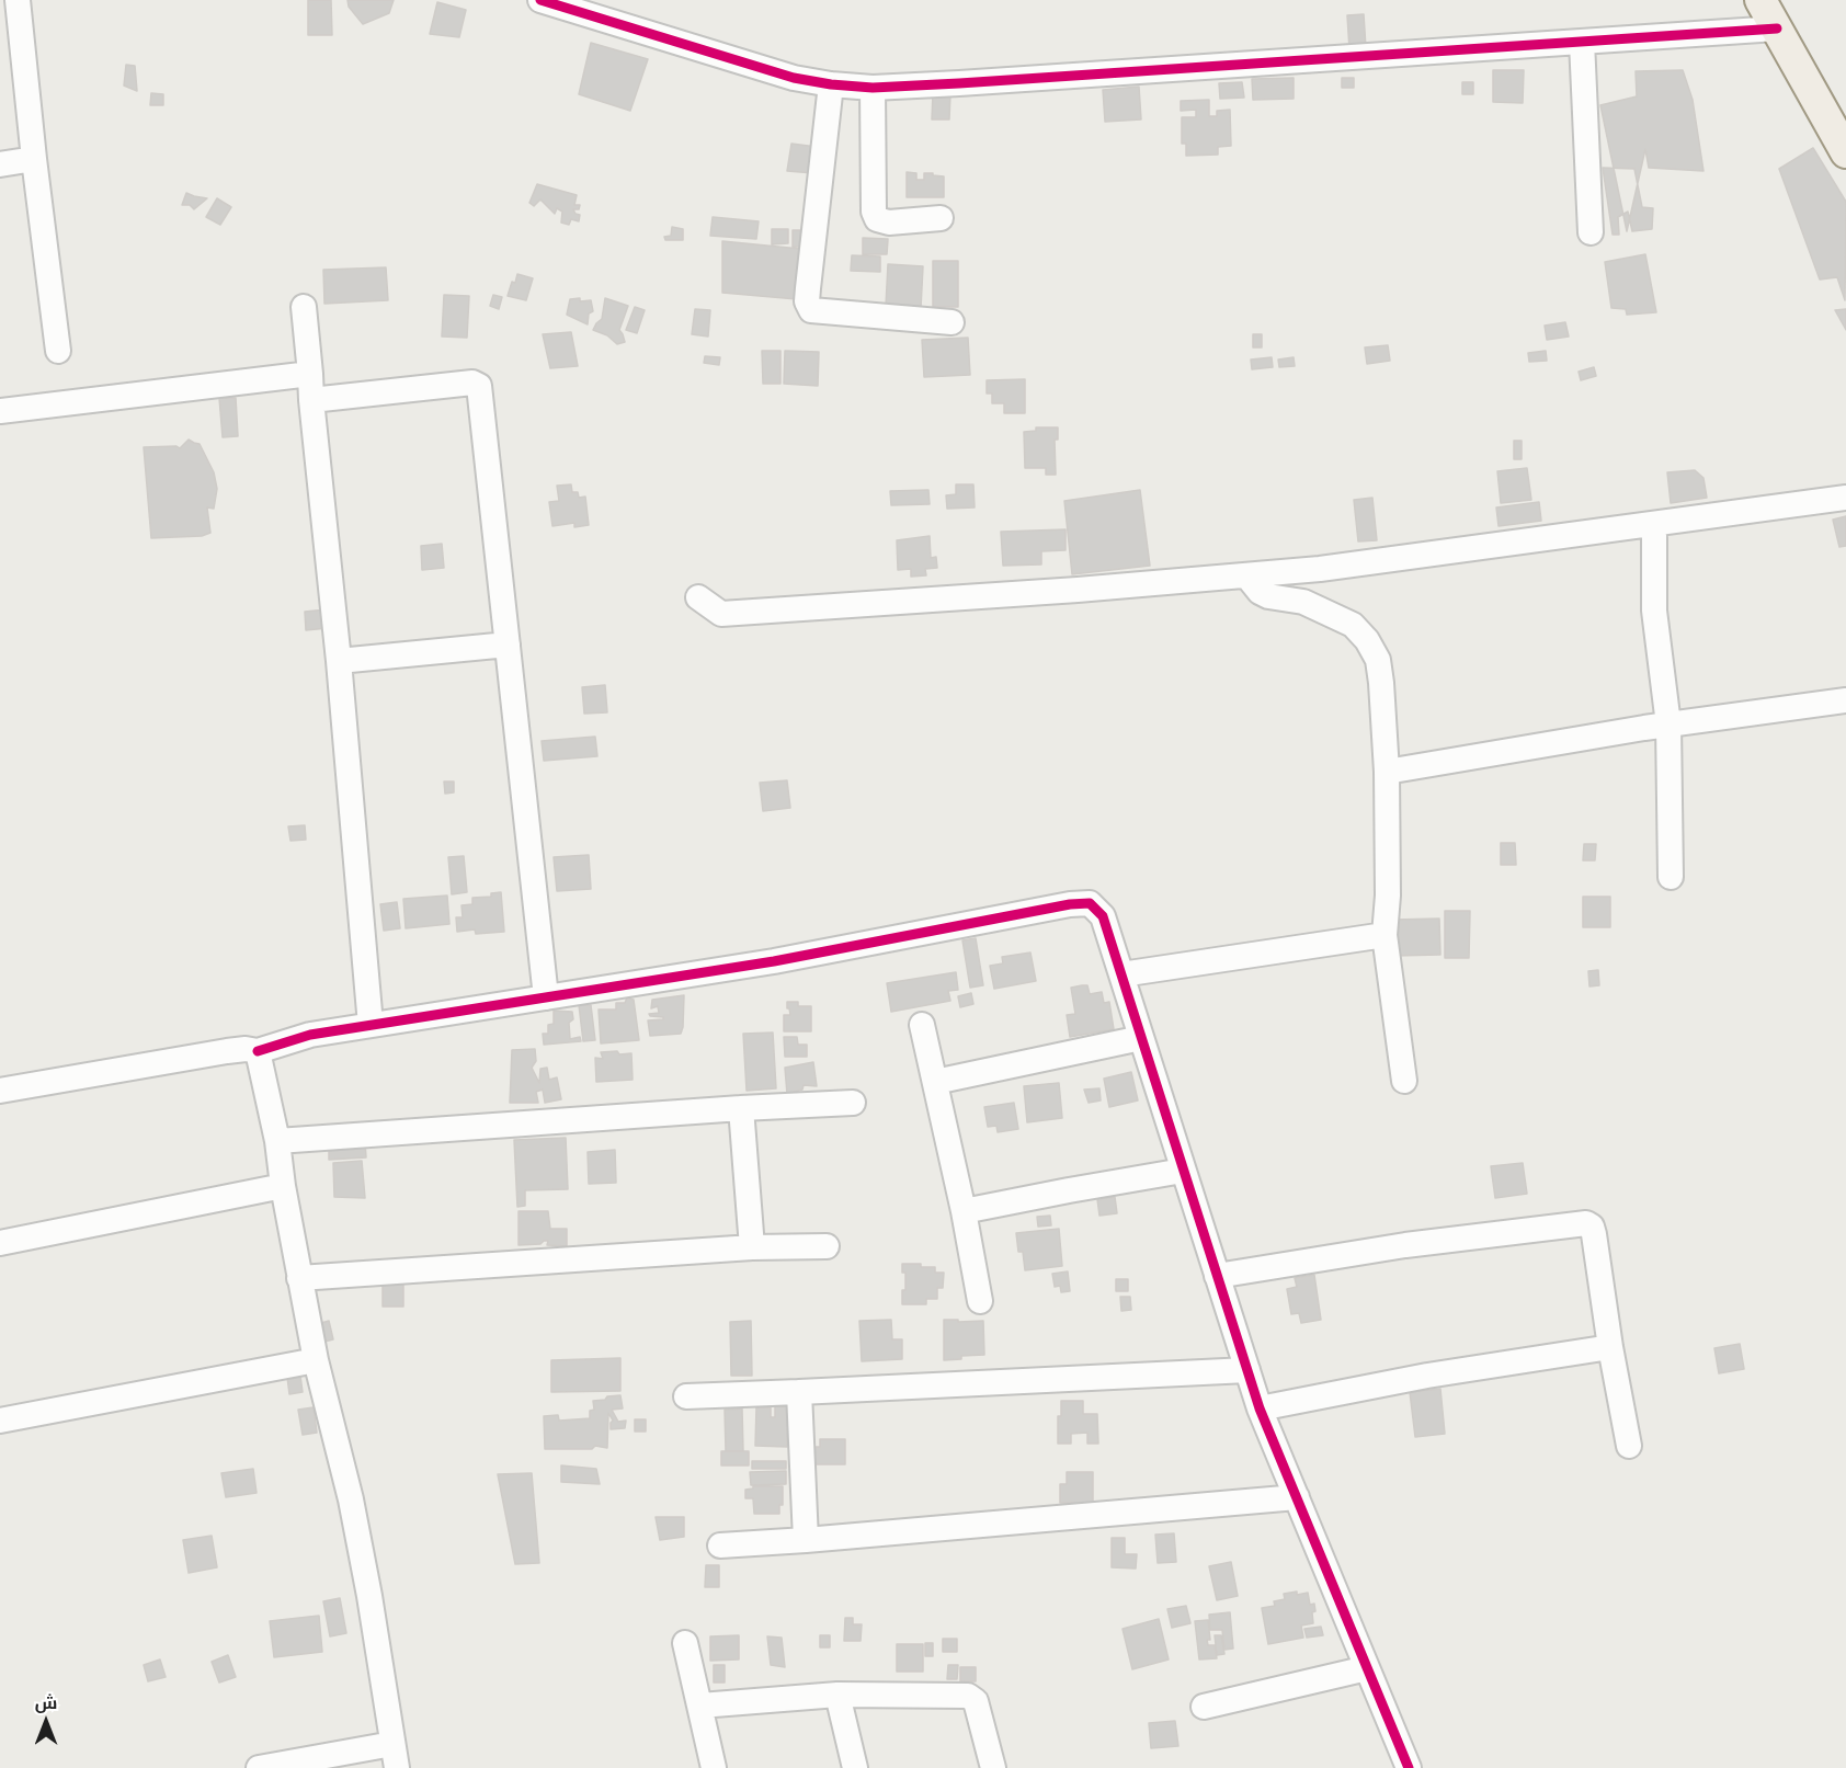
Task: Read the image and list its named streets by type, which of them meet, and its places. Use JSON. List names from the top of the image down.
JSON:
{
  "north": "top"
}
